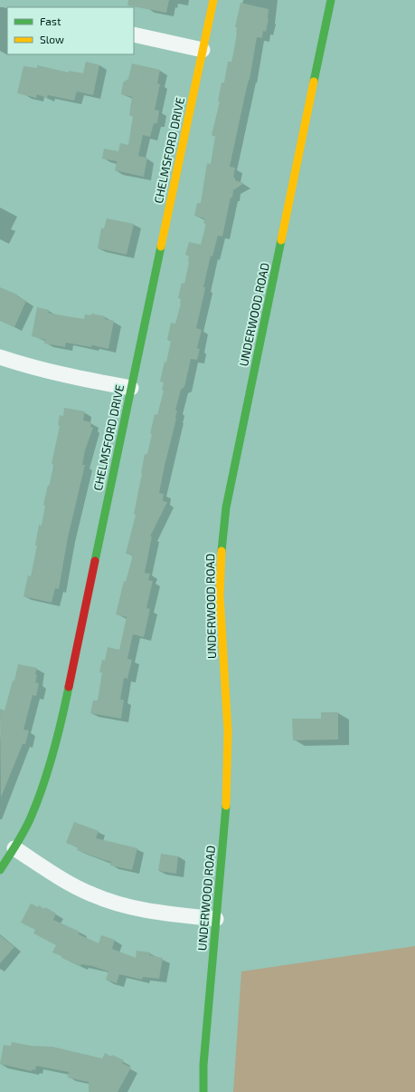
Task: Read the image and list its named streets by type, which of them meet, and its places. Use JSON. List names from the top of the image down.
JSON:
{
  "streets": {
    "street": ["CHELMSFORD DRIVE", "UNDERWOOD ROAD"]
  },
  "legend": ["Fast", "Slow"]
}
